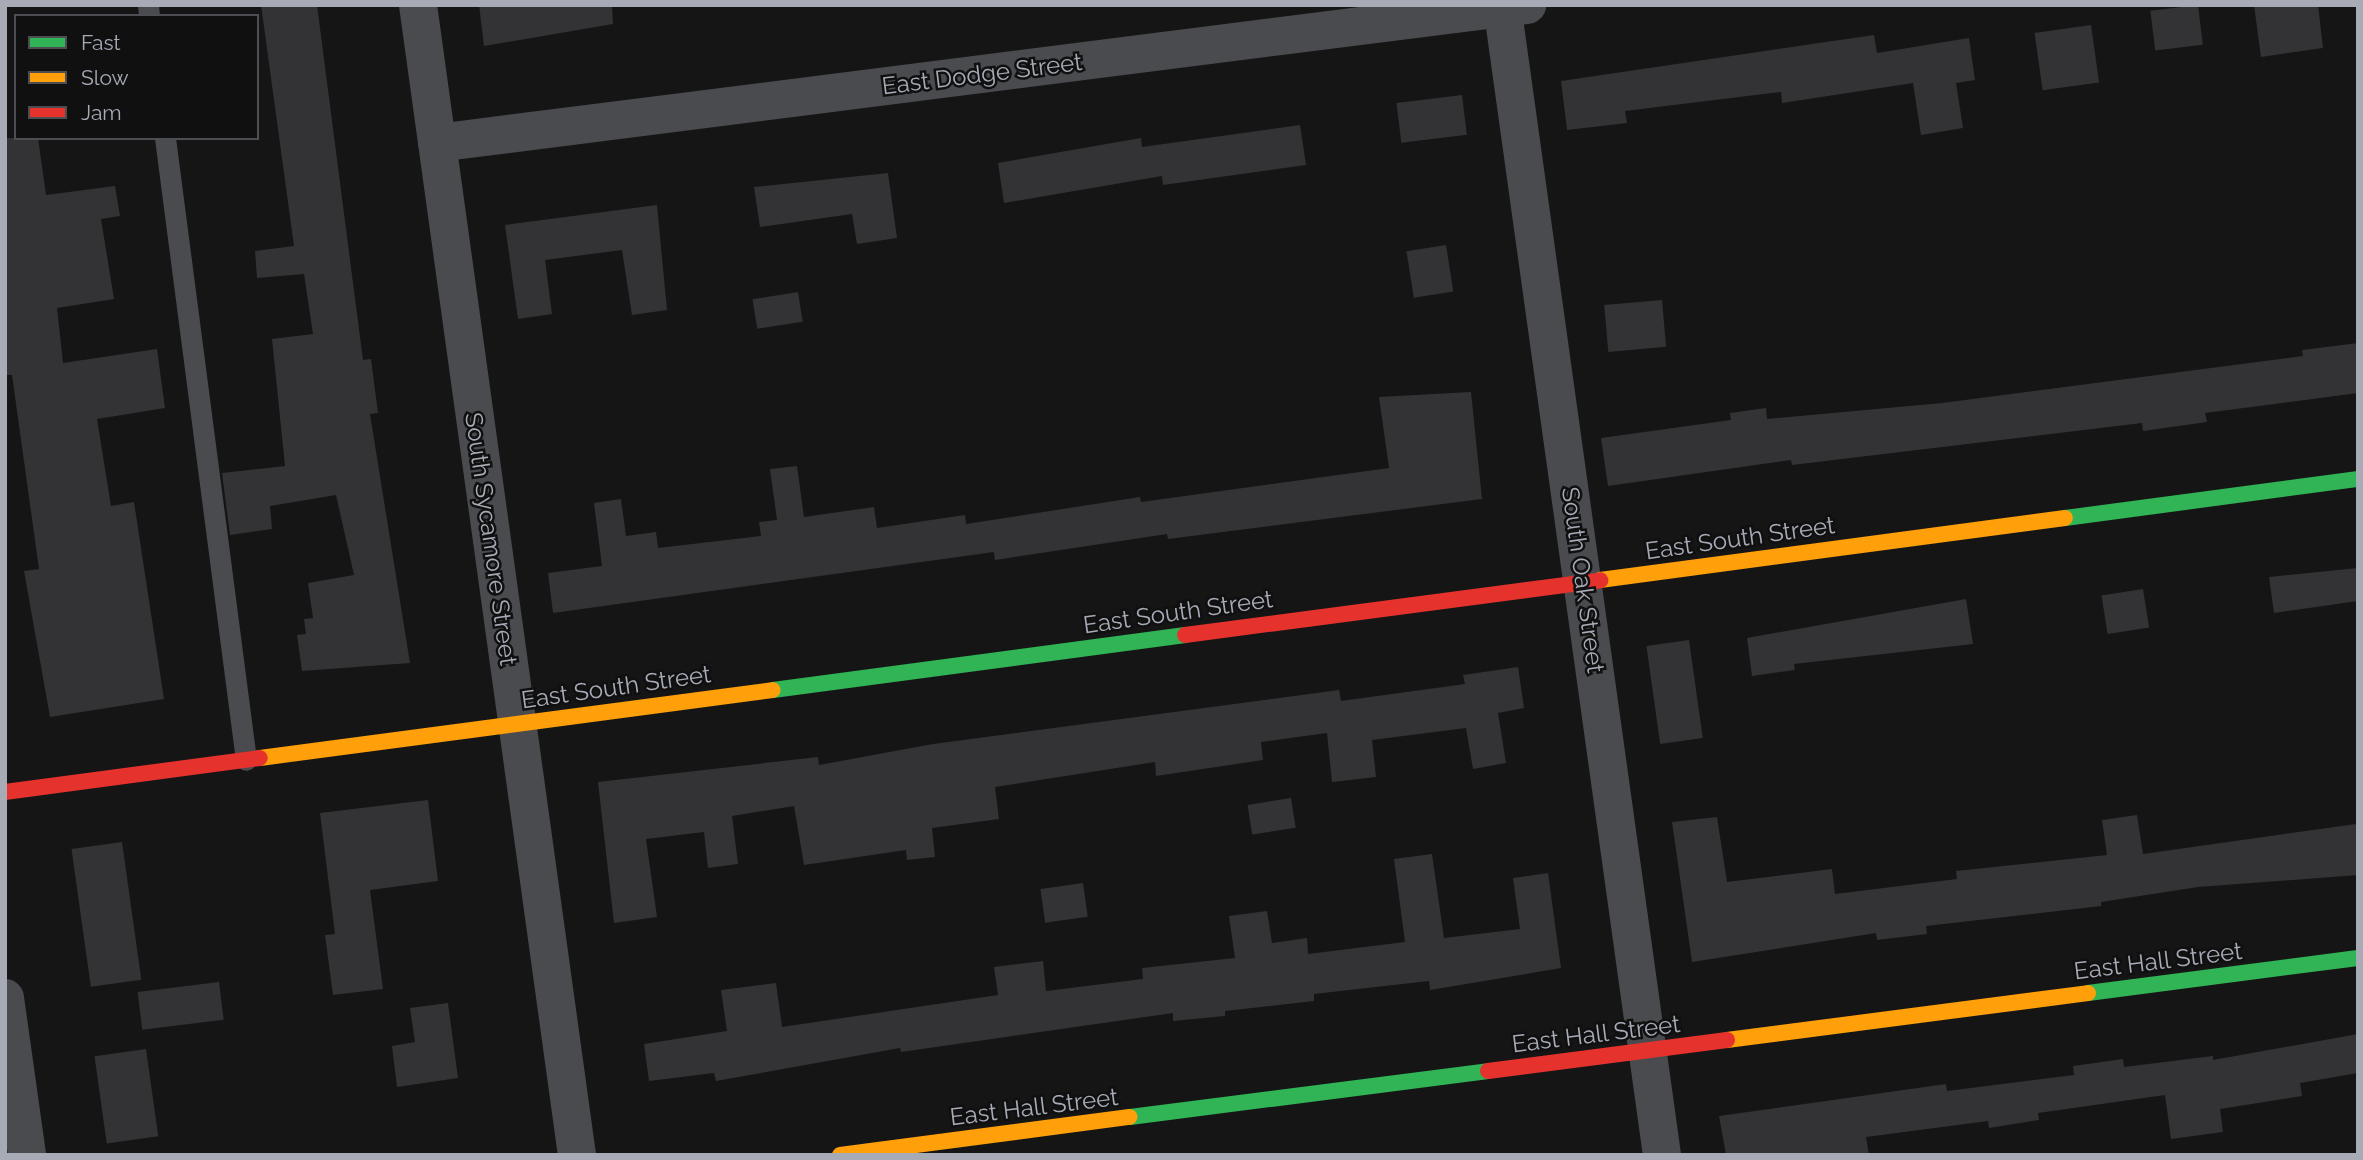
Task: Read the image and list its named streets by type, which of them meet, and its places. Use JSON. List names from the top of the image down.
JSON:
{
  "streets": {
    "street": [
      "East Dodge Street",
      "East South Street",
      "South Sycamore Street",
      "South Oak Street",
      "East Hall Street"
    ]
  },
  "crossings": [
    ["East Dodge Street", "South Sycamore Street"],
    ["East Dodge Street", "South Oak Street"],
    ["East South Street", "South Sycamore Street"],
    ["East South Street", "South Oak Street"],
    ["South Oak Street", "East Hall Street"]
  ],
  "legend": ["Fast", "Slow", "Jam"]
}
